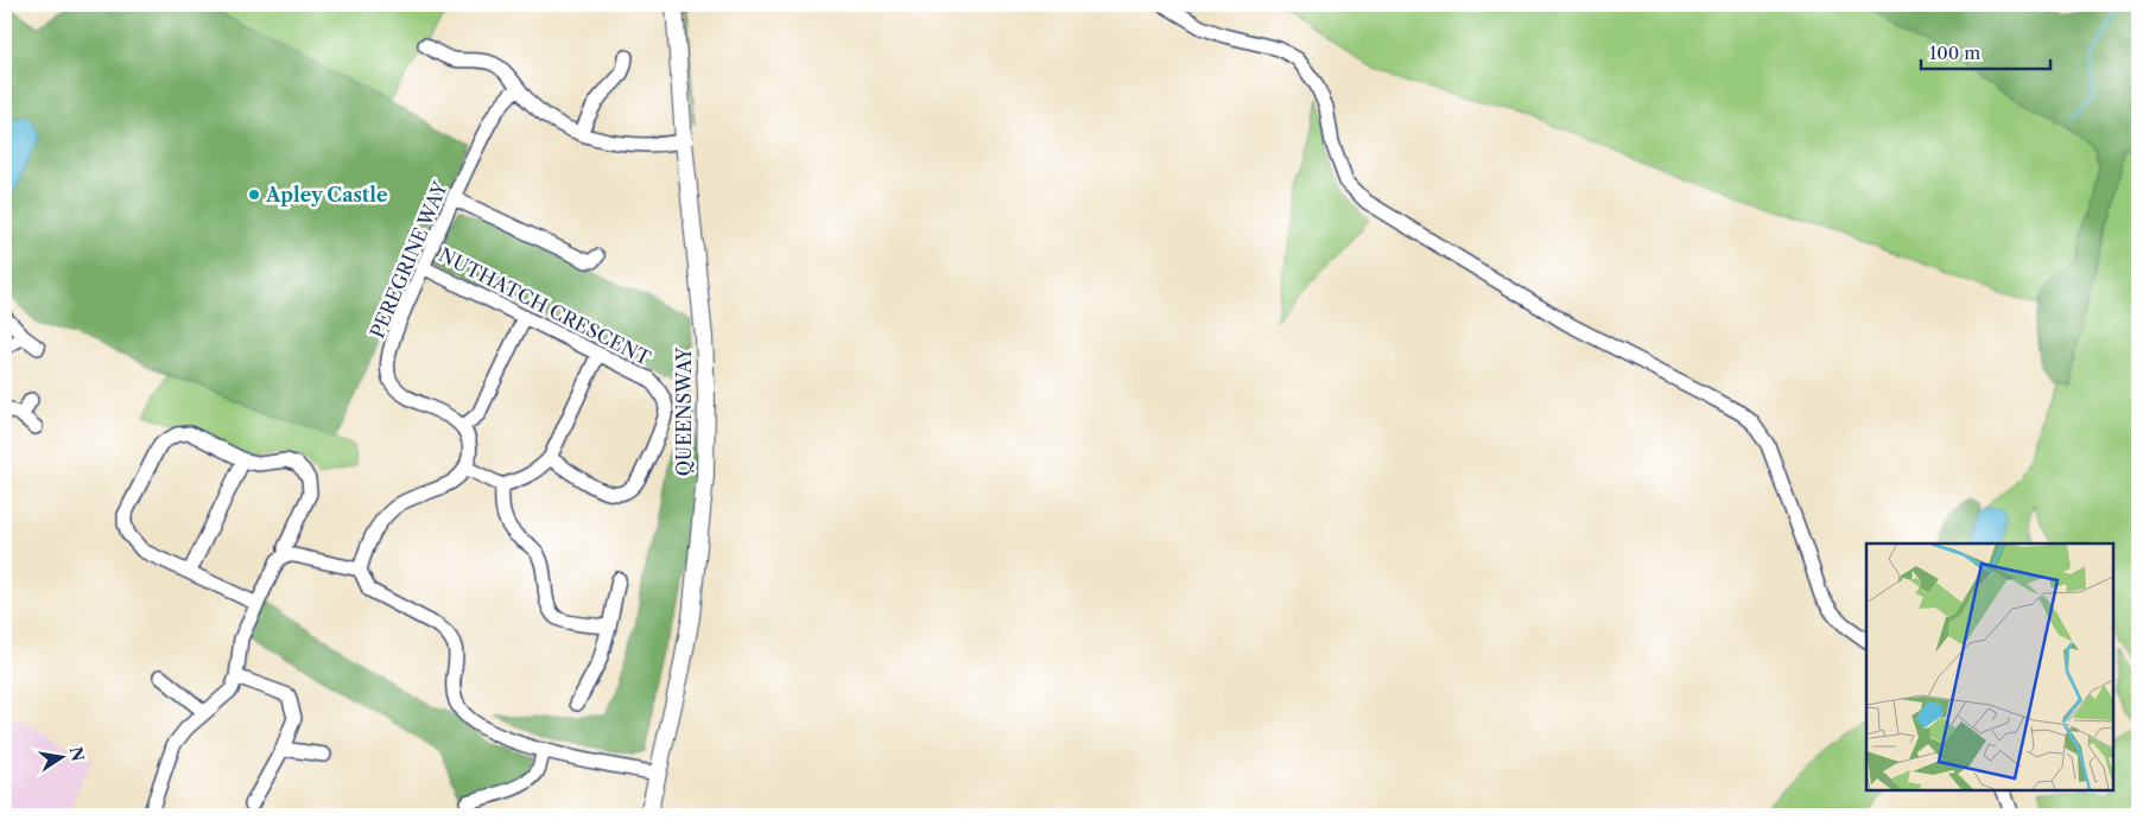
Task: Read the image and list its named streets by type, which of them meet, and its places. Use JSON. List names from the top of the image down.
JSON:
{
  "streets": {
    "main road": ["QUEENSWAY"],
    "street": ["PEREGRINE WAY", "NUTHATCH CRESCENT"]
  },
  "crossings": [
    ["PEREGRINE WAY", "NUTHATCH CRESCENT"]
  ],
  "places": ["Apley Castle"],
  "scale_bar": "100 m",
  "north": "right"
}
